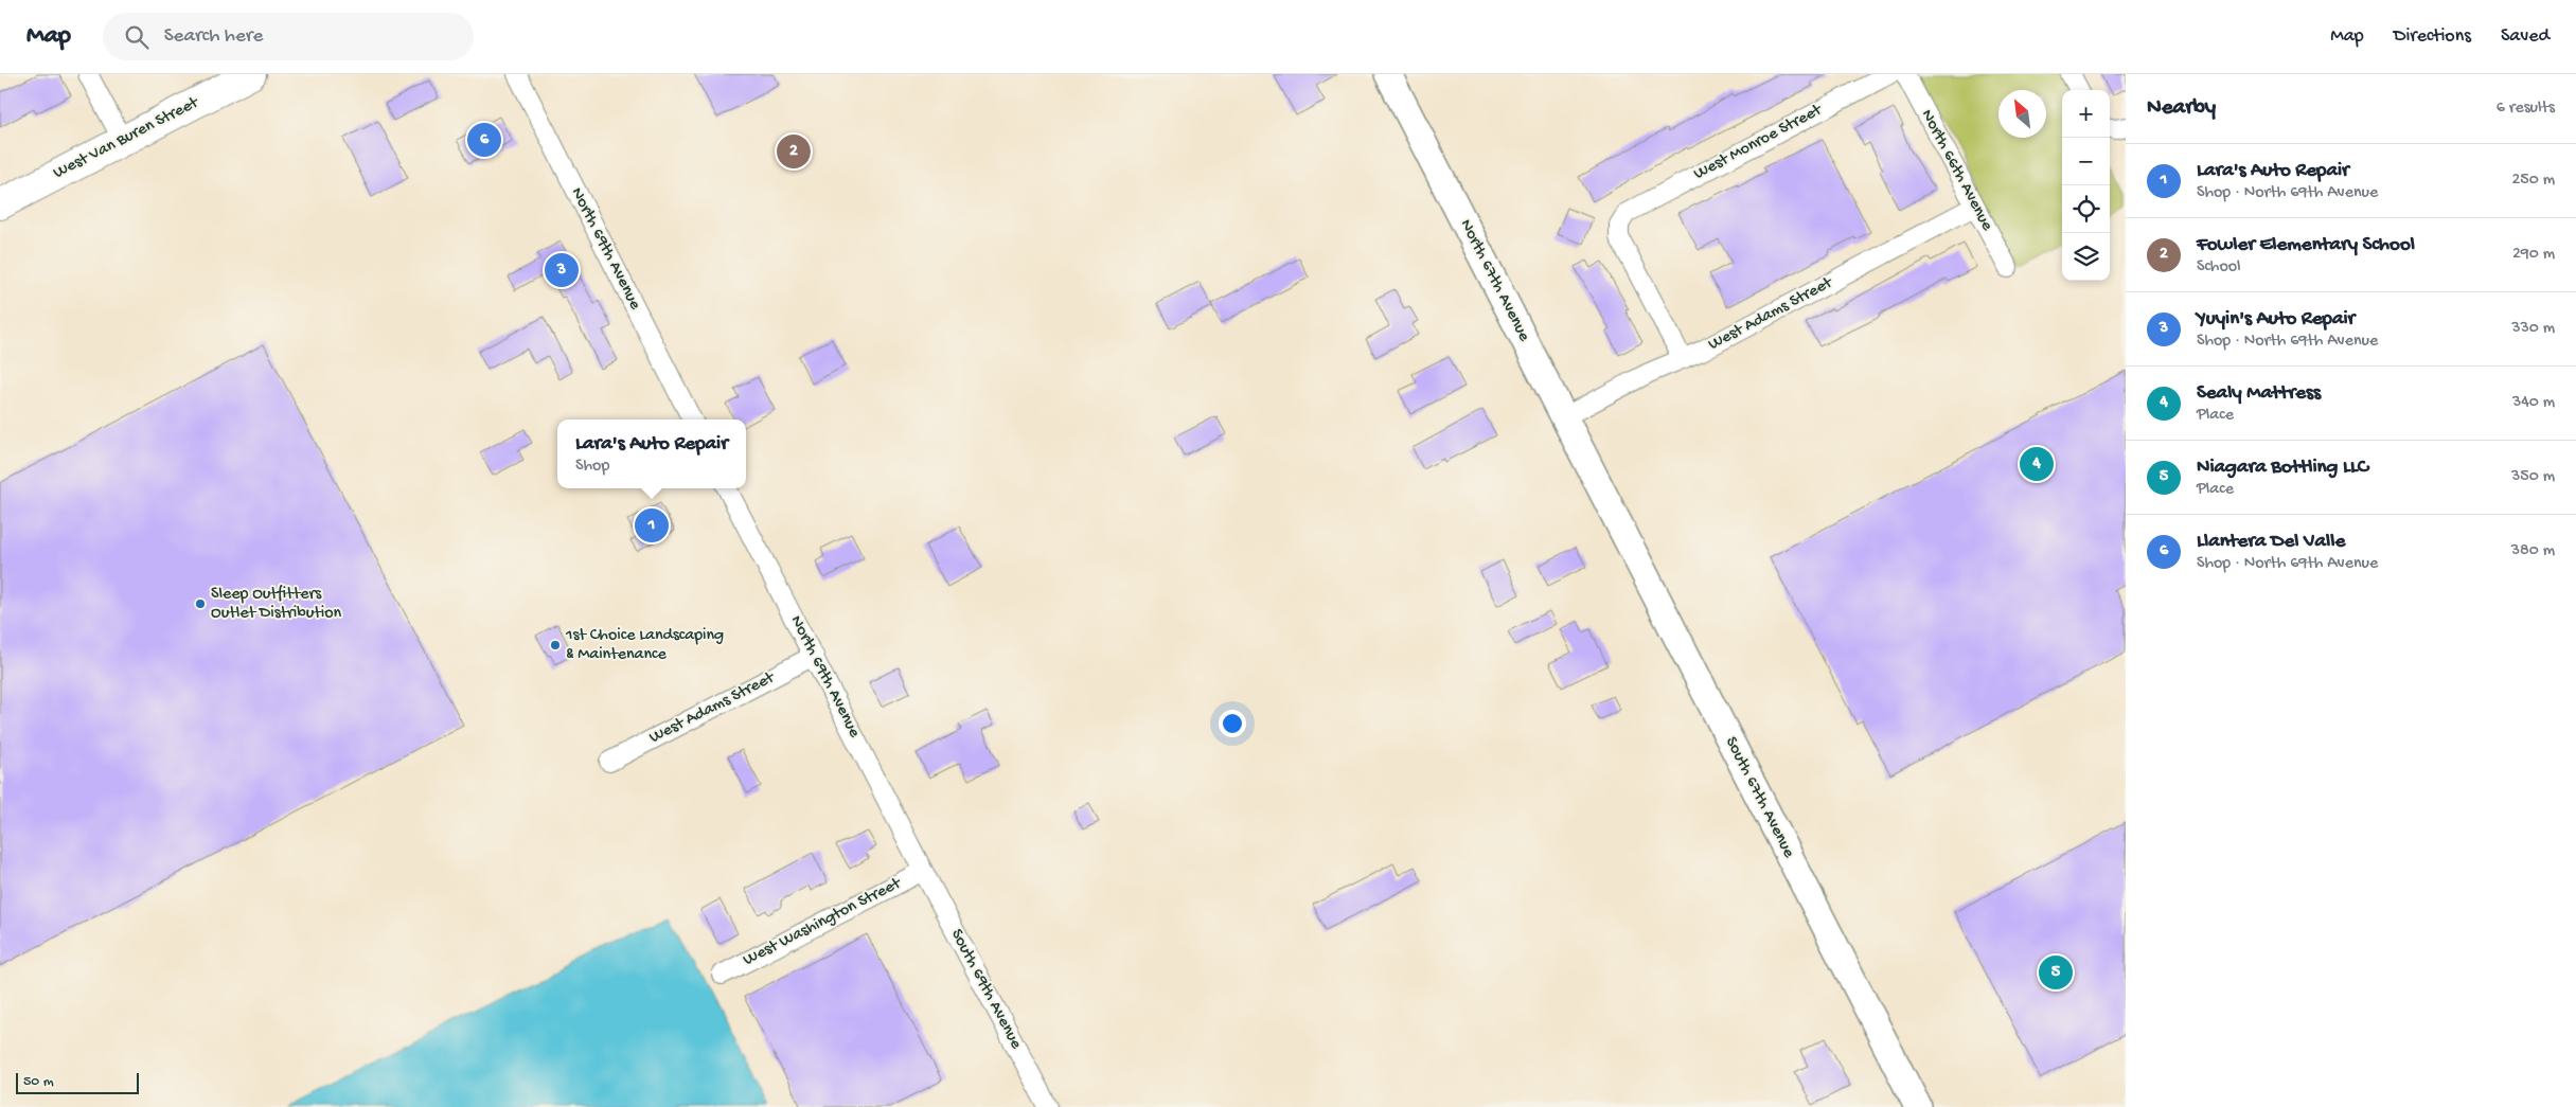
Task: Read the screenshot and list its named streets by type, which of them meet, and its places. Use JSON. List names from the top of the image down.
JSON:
{
  "streets": {
    "main road": ["West Van Buren Street", "North 67th Avenue", "South 67th Avenue"],
    "street": [
      "West Monroe Street",
      "North 66th Avenue",
      "North 69th Avenue",
      "West Adams Street",
      "West Washington Street",
      "South 69th Avenue"
    ]
  },
  "crossings": [
    ["West Monroe Street", "West Adams Street"],
    ["North 66th Avenue", "West Adams Street"],
    ["North 69th Avenue", "West Adams Street"],
    ["North 69th Avenue", "West Washington Street"],
    ["North 69th Avenue", "South 69th Avenue"],
    ["North 67th Avenue", "West Adams Street"],
    ["North 67th Avenue", "South 67th Avenue"],
    ["West Washington Street", "South 69th Avenue"]
  ],
  "places": ["Sleep Outfitters Outlet Distribution", "1st Choice Landscaping & Maintenance"],
  "scale_bar": "50 m",
  "north": "top left",
  "page": {
    "header": "Map",
    "search": "Search here",
    "nav": ["Map", "Directions", "Saved"],
    "heading": ["Nearby", "6 results"],
    "map_buttons": ["+", "−"],
    "pins": [
      "6",
      "2",
      "3",
      "4",
      "1",
      "5"
    ],
    "list": [
      {
        "mark": "1",
        "name": "Lara's Auto Repair",
        "note": "Shop · North 69th Avenue",
        "value": "250 m"
      },
      {
        "mark": "2",
        "name": "Fowler Elementary School",
        "note": "School",
        "value": "290 m"
      },
      {
        "mark": "3",
        "name": "Yuyin's Auto Repair",
        "note": "Shop · North 69th Avenue",
        "value": "330 m"
      },
      {
        "mark": "4",
        "name": "Sealy Mattress",
        "note": "Place",
        "value": "340 m"
      },
      {
        "mark": "5",
        "name": "Niagara Bottling LLC",
        "note": "Place",
        "value": "350 m"
      },
      {
        "mark": "6",
        "name": "Llantera Del Valle",
        "note": "Shop · North 69th Avenue",
        "value": "380 m"
      }
    ],
    "popup": ["Lara's Auto Repair", "Shop"],
    "scale": "50 m"
  }
}
